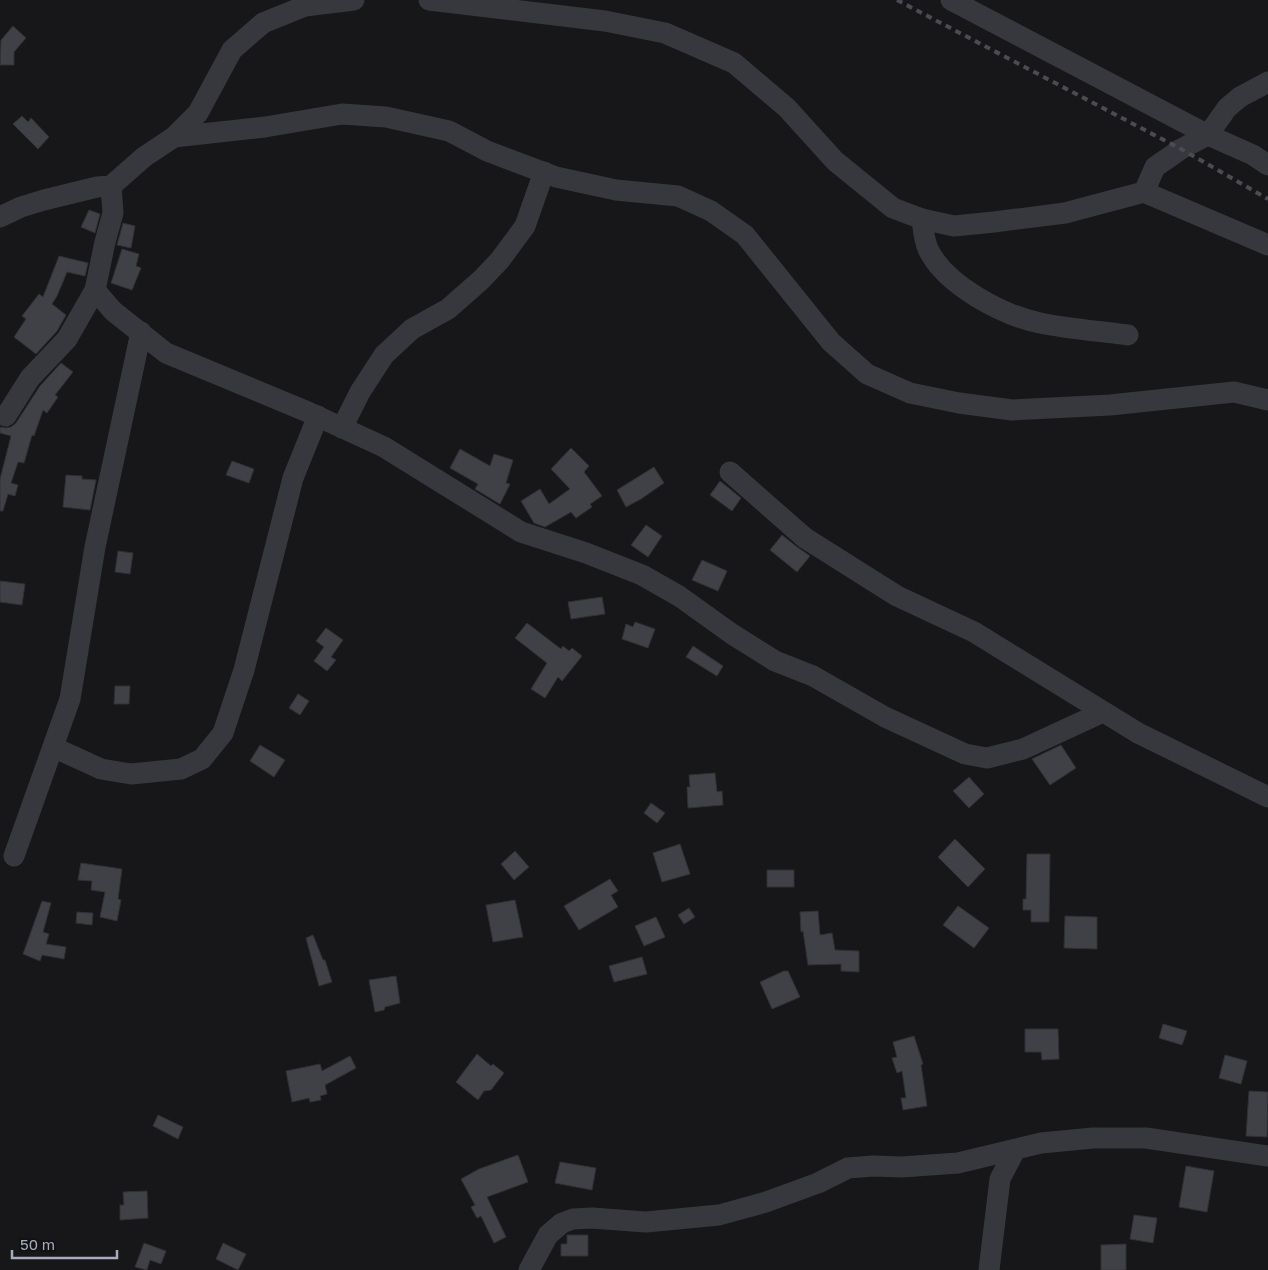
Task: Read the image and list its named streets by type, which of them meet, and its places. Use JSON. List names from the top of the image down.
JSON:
{
  "scale_bar": "50 m"
}
